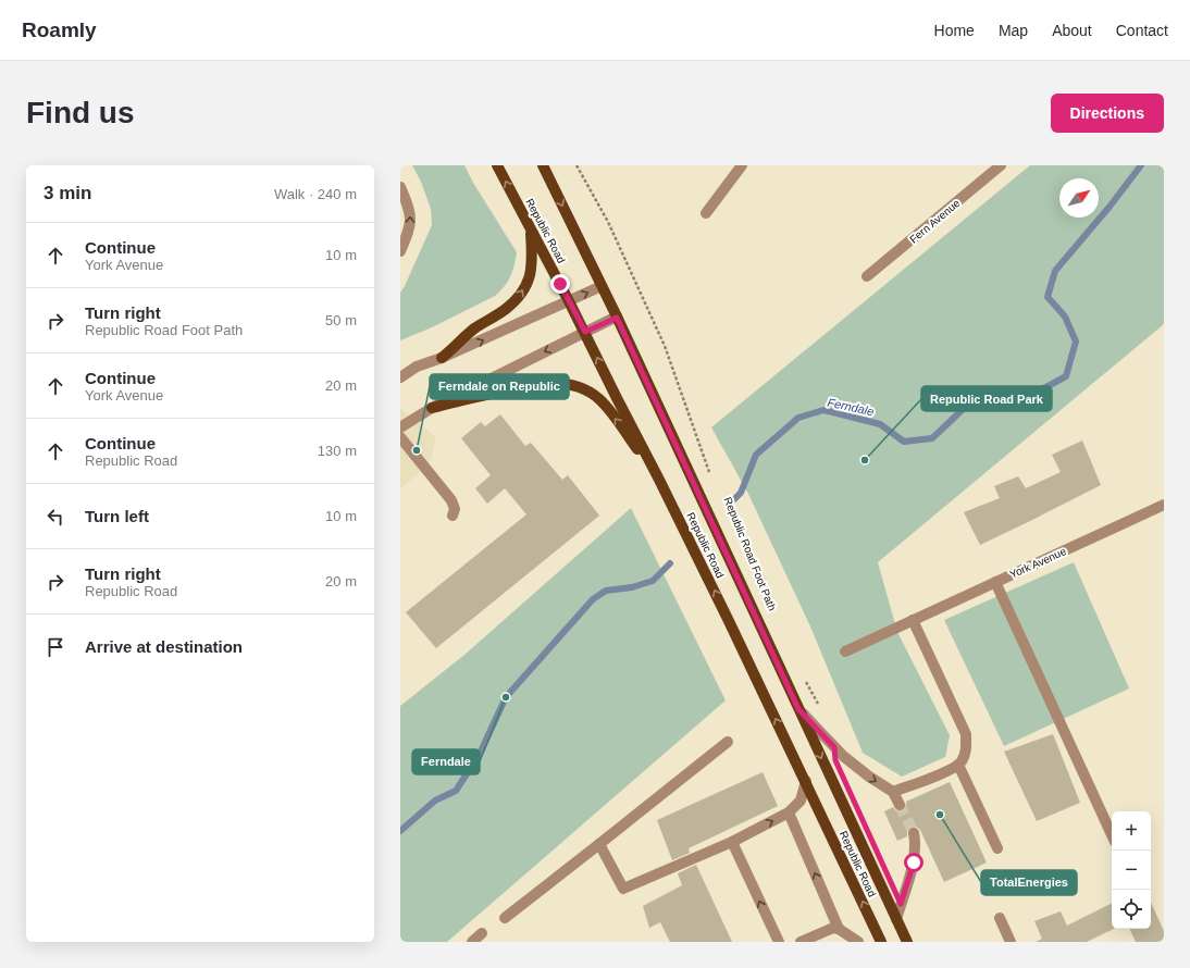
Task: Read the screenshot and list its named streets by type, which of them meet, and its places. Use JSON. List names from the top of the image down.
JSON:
{
  "streets": {
    "main road": ["Republic Road"],
    "street": ["Fern Avenue", "York Avenue"]
  },
  "water": ["Ferndale"],
  "places": [
    "Ferndale on Republic",
    "Republic Road Park",
    "Ferndale",
    "TotalEnergies"
  ],
  "north": "top right",
  "page": {
    "header": "Roamly",
    "nav": [
      "Home",
      "Map",
      "About",
      "Contact"
    ],
    "buttons": "Directions",
    "title": "Find us",
    "heading": ["3 min", "Walk · 240 m"],
    "list": [
      ["Continue", "York Avenue", "10 m"],
      ["Turn right", "Republic Road Foot Path", "50 m"],
      ["Continue", "York Avenue", "20 m"],
      ["Continue", "Republic Road", "130 m"],
      ["Turn left", "10 m"],
      ["Turn right", "Republic Road", "20 m"],
      "Arrive at destination"
    ],
    "map_buttons": ["+", "−"]
  }
}
